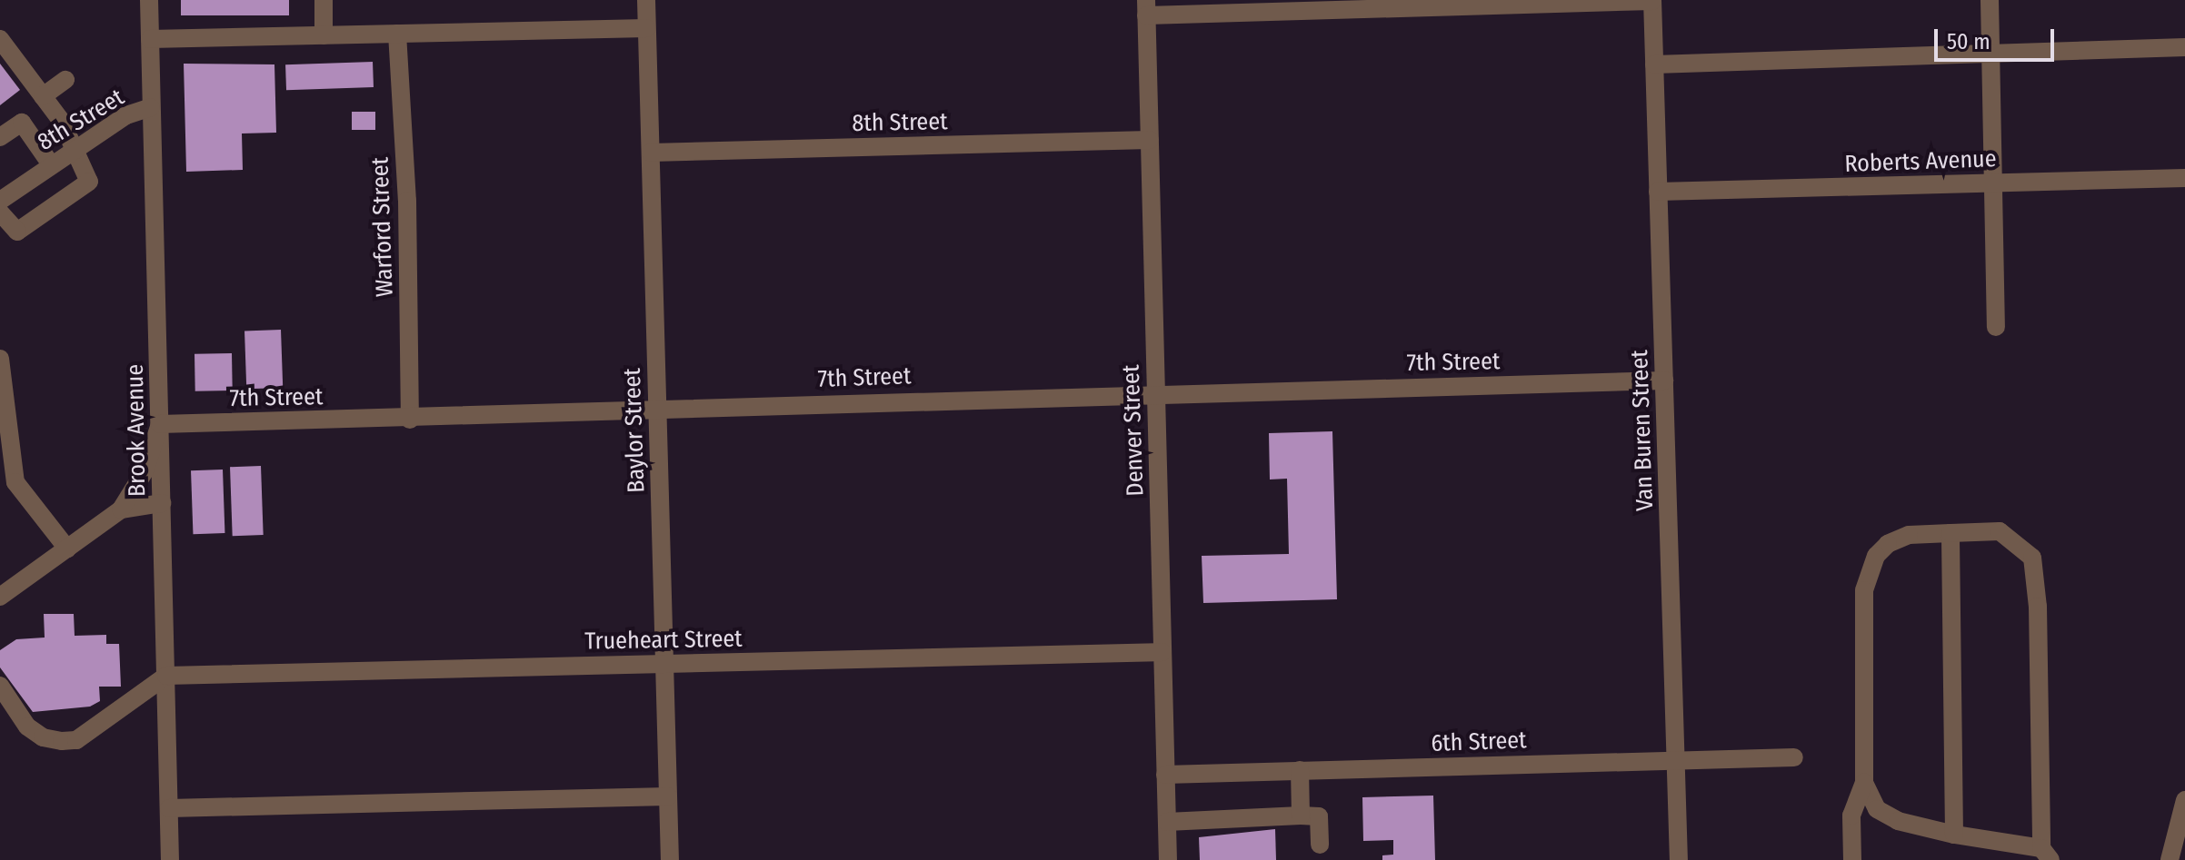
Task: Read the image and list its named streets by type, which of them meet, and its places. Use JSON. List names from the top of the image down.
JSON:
{
  "streets": {
    "street": [
      "8th Street",
      "Roberts Avenue",
      "Warford Street",
      "7th Street",
      "Brook Avenue",
      "Baylor Street",
      "Denver Street",
      "Van Buren Street",
      "Trueheart Street",
      "6th Street"
    ]
  },
  "crossings": [
    ["8th Street", "Brook Avenue"],
    ["8th Street", "Baylor Street"],
    ["8th Street", "Denver Street"],
    ["Roberts Avenue", "Van Buren Street"],
    ["Warford Street", "7th Street"],
    ["7th Street", "Brook Avenue"],
    ["7th Street", "Baylor Street"],
    ["7th Street", "Denver Street"],
    ["7th Street", "Van Buren Street"],
    ["Brook Avenue", "Trueheart Street"],
    ["Baylor Street", "Trueheart Street"],
    ["Denver Street", "Trueheart Street"],
    ["Denver Street", "6th Street"],
    ["Van Buren Street", "6th Street"]
  ],
  "scale_bar": "50 m"
}
